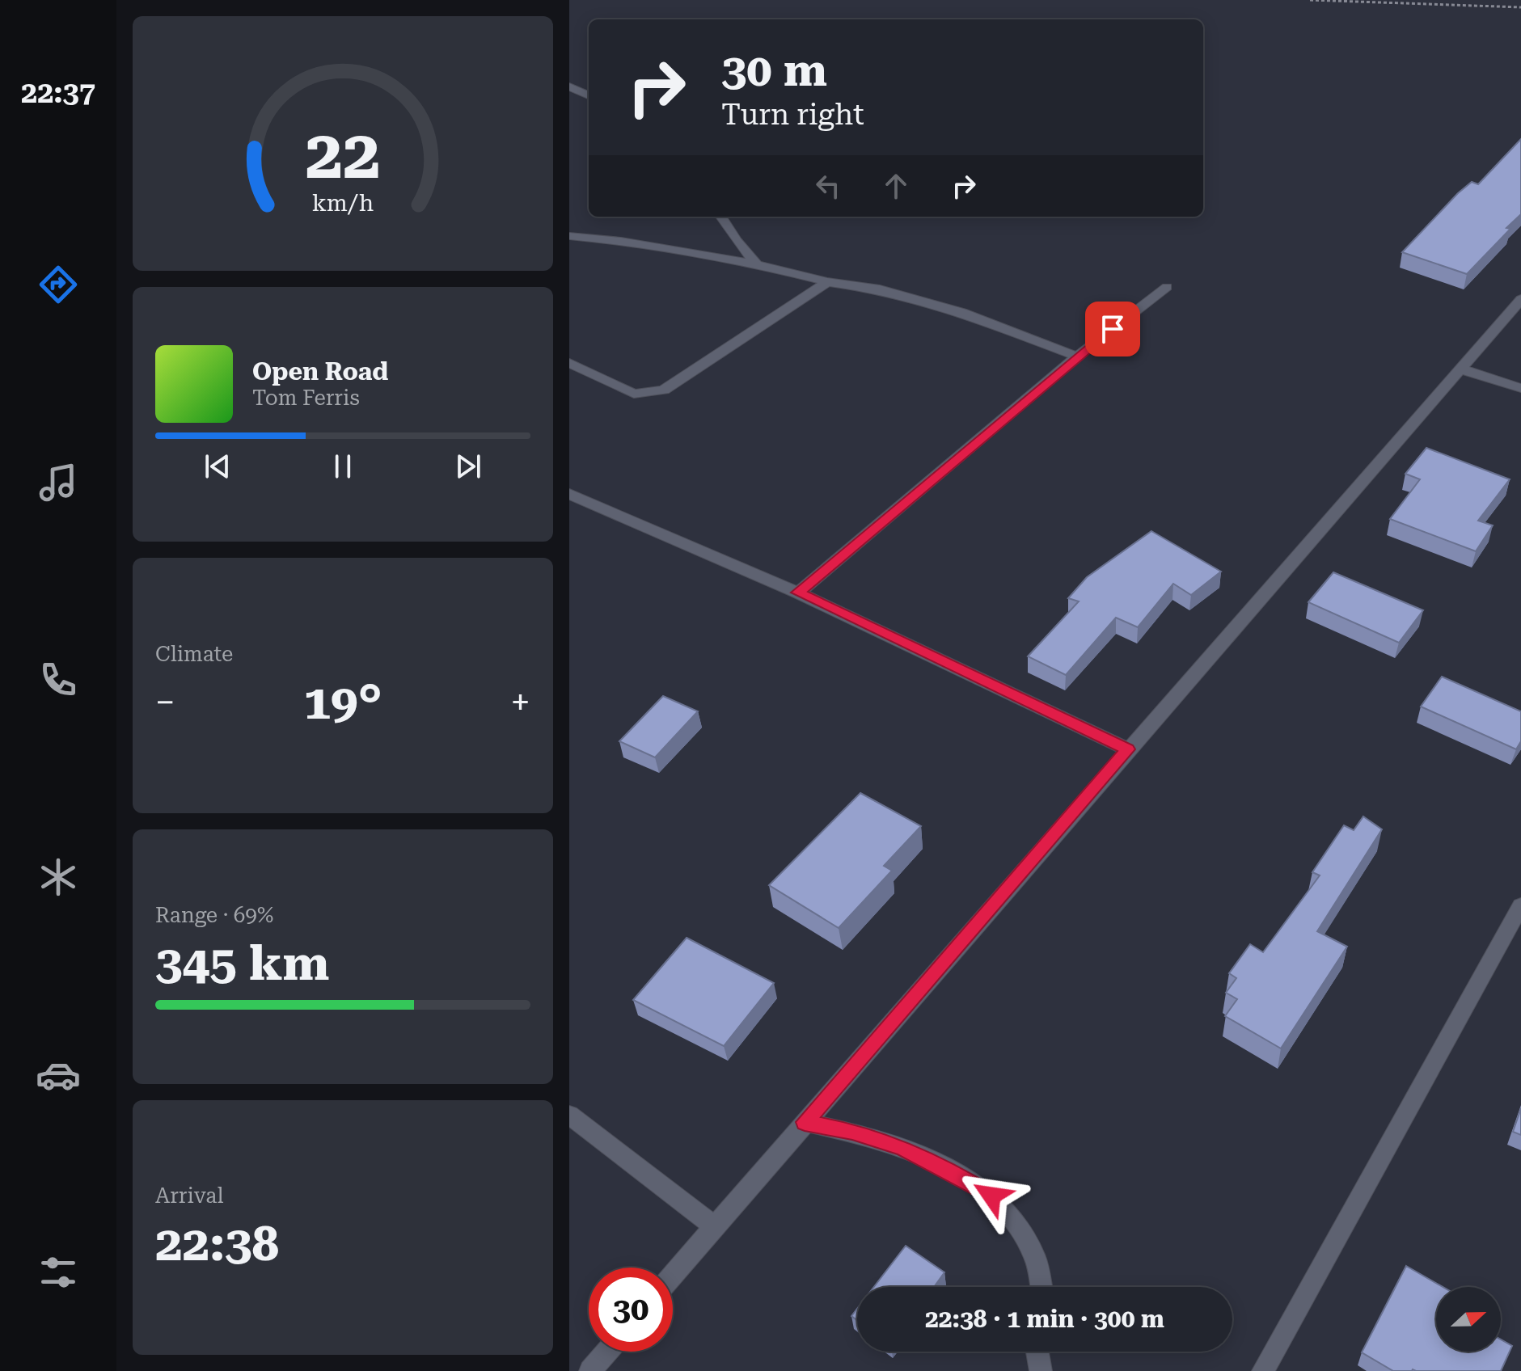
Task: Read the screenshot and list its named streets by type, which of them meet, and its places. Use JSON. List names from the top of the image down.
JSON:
{
  "north": "right",
  "page": {
    "tabs": "22:37",
    "turn": ["30 m", "Turn right"],
    "song": ["Open Road", "Tom Ferris"],
    "tile": [
      "Climate",
      ["Range · 69%", "345 km"],
      ["Arrival", "22:38"]
    ],
    "heat": ["−", "19°", "+"],
    "limit": "30",
    "trip": "22:38 · 1 min · 300 m",
    "gauge": ["22", "km/h"]
  }
}
